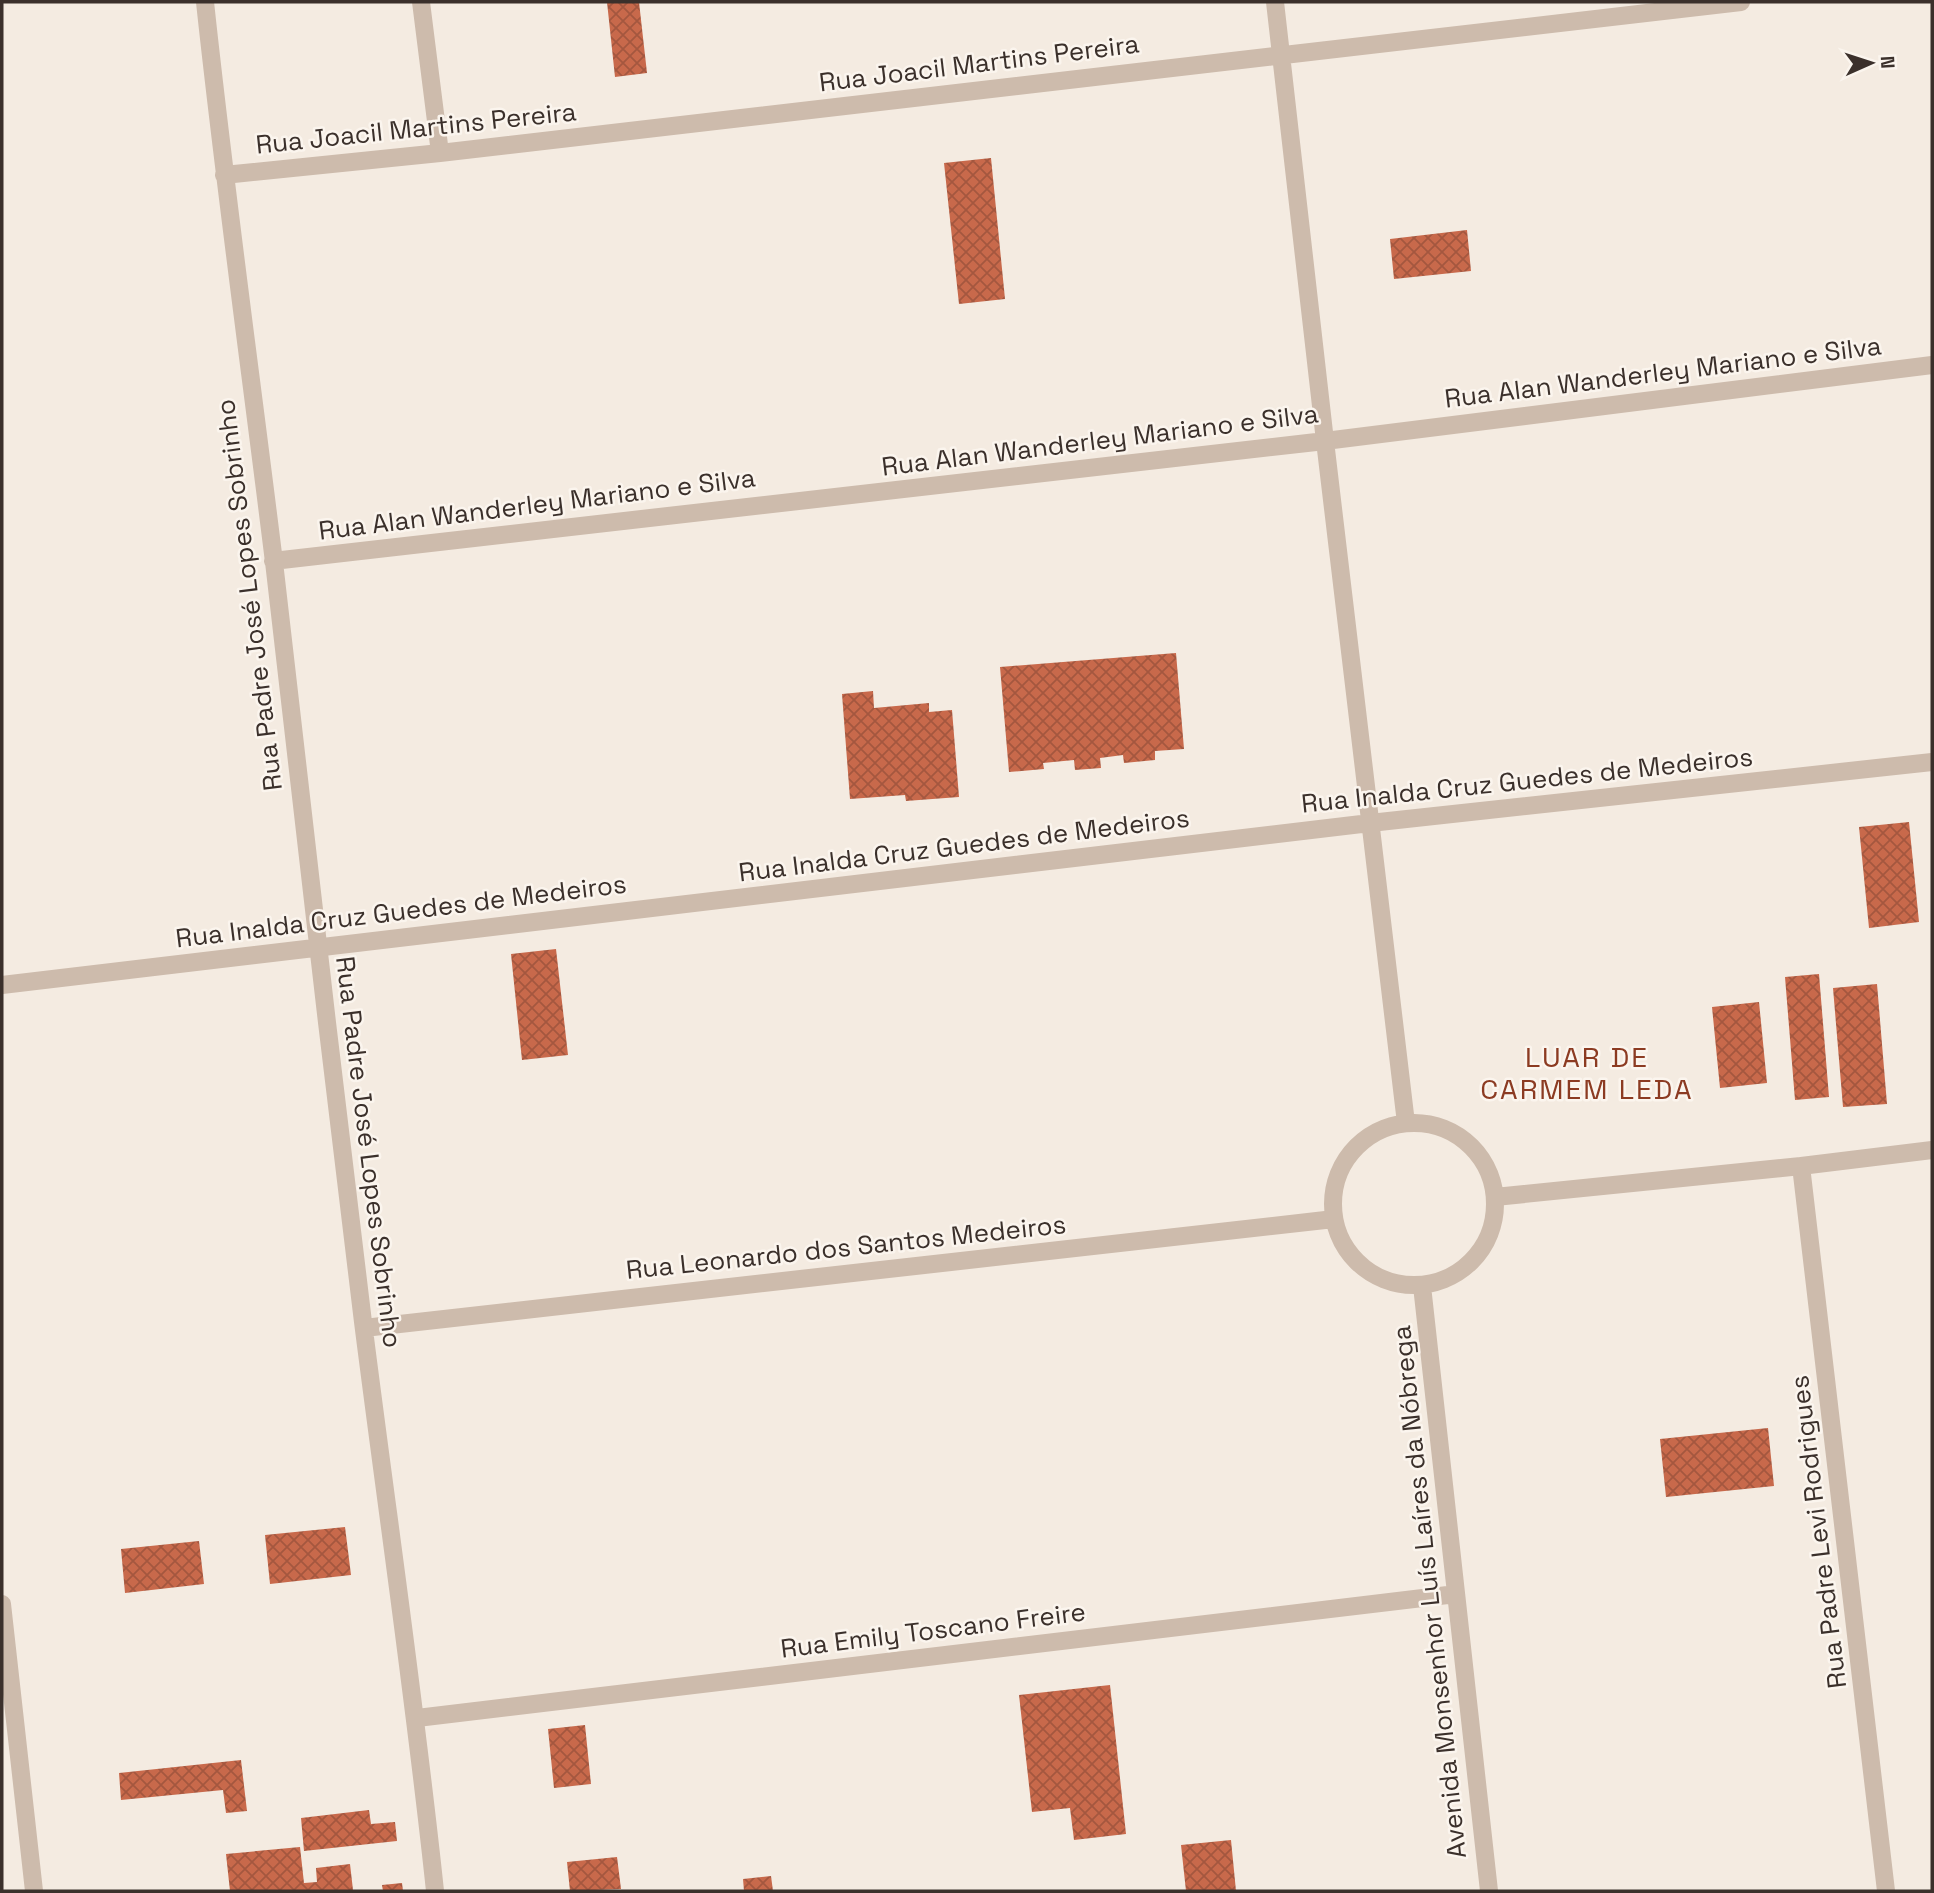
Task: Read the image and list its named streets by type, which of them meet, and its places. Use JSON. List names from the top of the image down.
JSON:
{
  "streets": {
    "street": [
      "Rua Joacil Martins Pereira",
      "Rua Alan Wanderley Mariano e Silva",
      "Rua Padre José Lopes Sobrinho",
      "Rua Inalda Cruz Guedes de Medeiros",
      "Rua Leonardo dos Santos Medeiros",
      "Rua Padre Levi Rodrigues",
      "Avenida Monsenhor Luís Laíres da Nóbrega",
      "Rua Emily Toscano Freire"
    ]
  },
  "crossings": [
    ["Rua Joacil Martins Pereira", "Rua Padre José Lopes Sobrinho"],
    ["Rua Alan Wanderley Mariano e Silva", "Rua Padre José Lopes Sobrinho"],
    ["Rua Padre José Lopes Sobrinho", "Rua Inalda Cruz Guedes de Medeiros"],
    ["Rua Padre José Lopes Sobrinho", "Rua Leonardo dos Santos Medeiros"],
    ["Rua Padre José Lopes Sobrinho", "Rua Emily Toscano Freire"],
    ["Rua Leonardo dos Santos Medeiros", "Avenida Monsenhor Luís Laíres da Nóbrega"],
    ["Avenida Monsenhor Luís Laíres da Nóbrega", "Rua Emily Toscano Freire"]
  ],
  "districts": ["LUAR DE CARMEM LEDA"],
  "north": "right"
}
